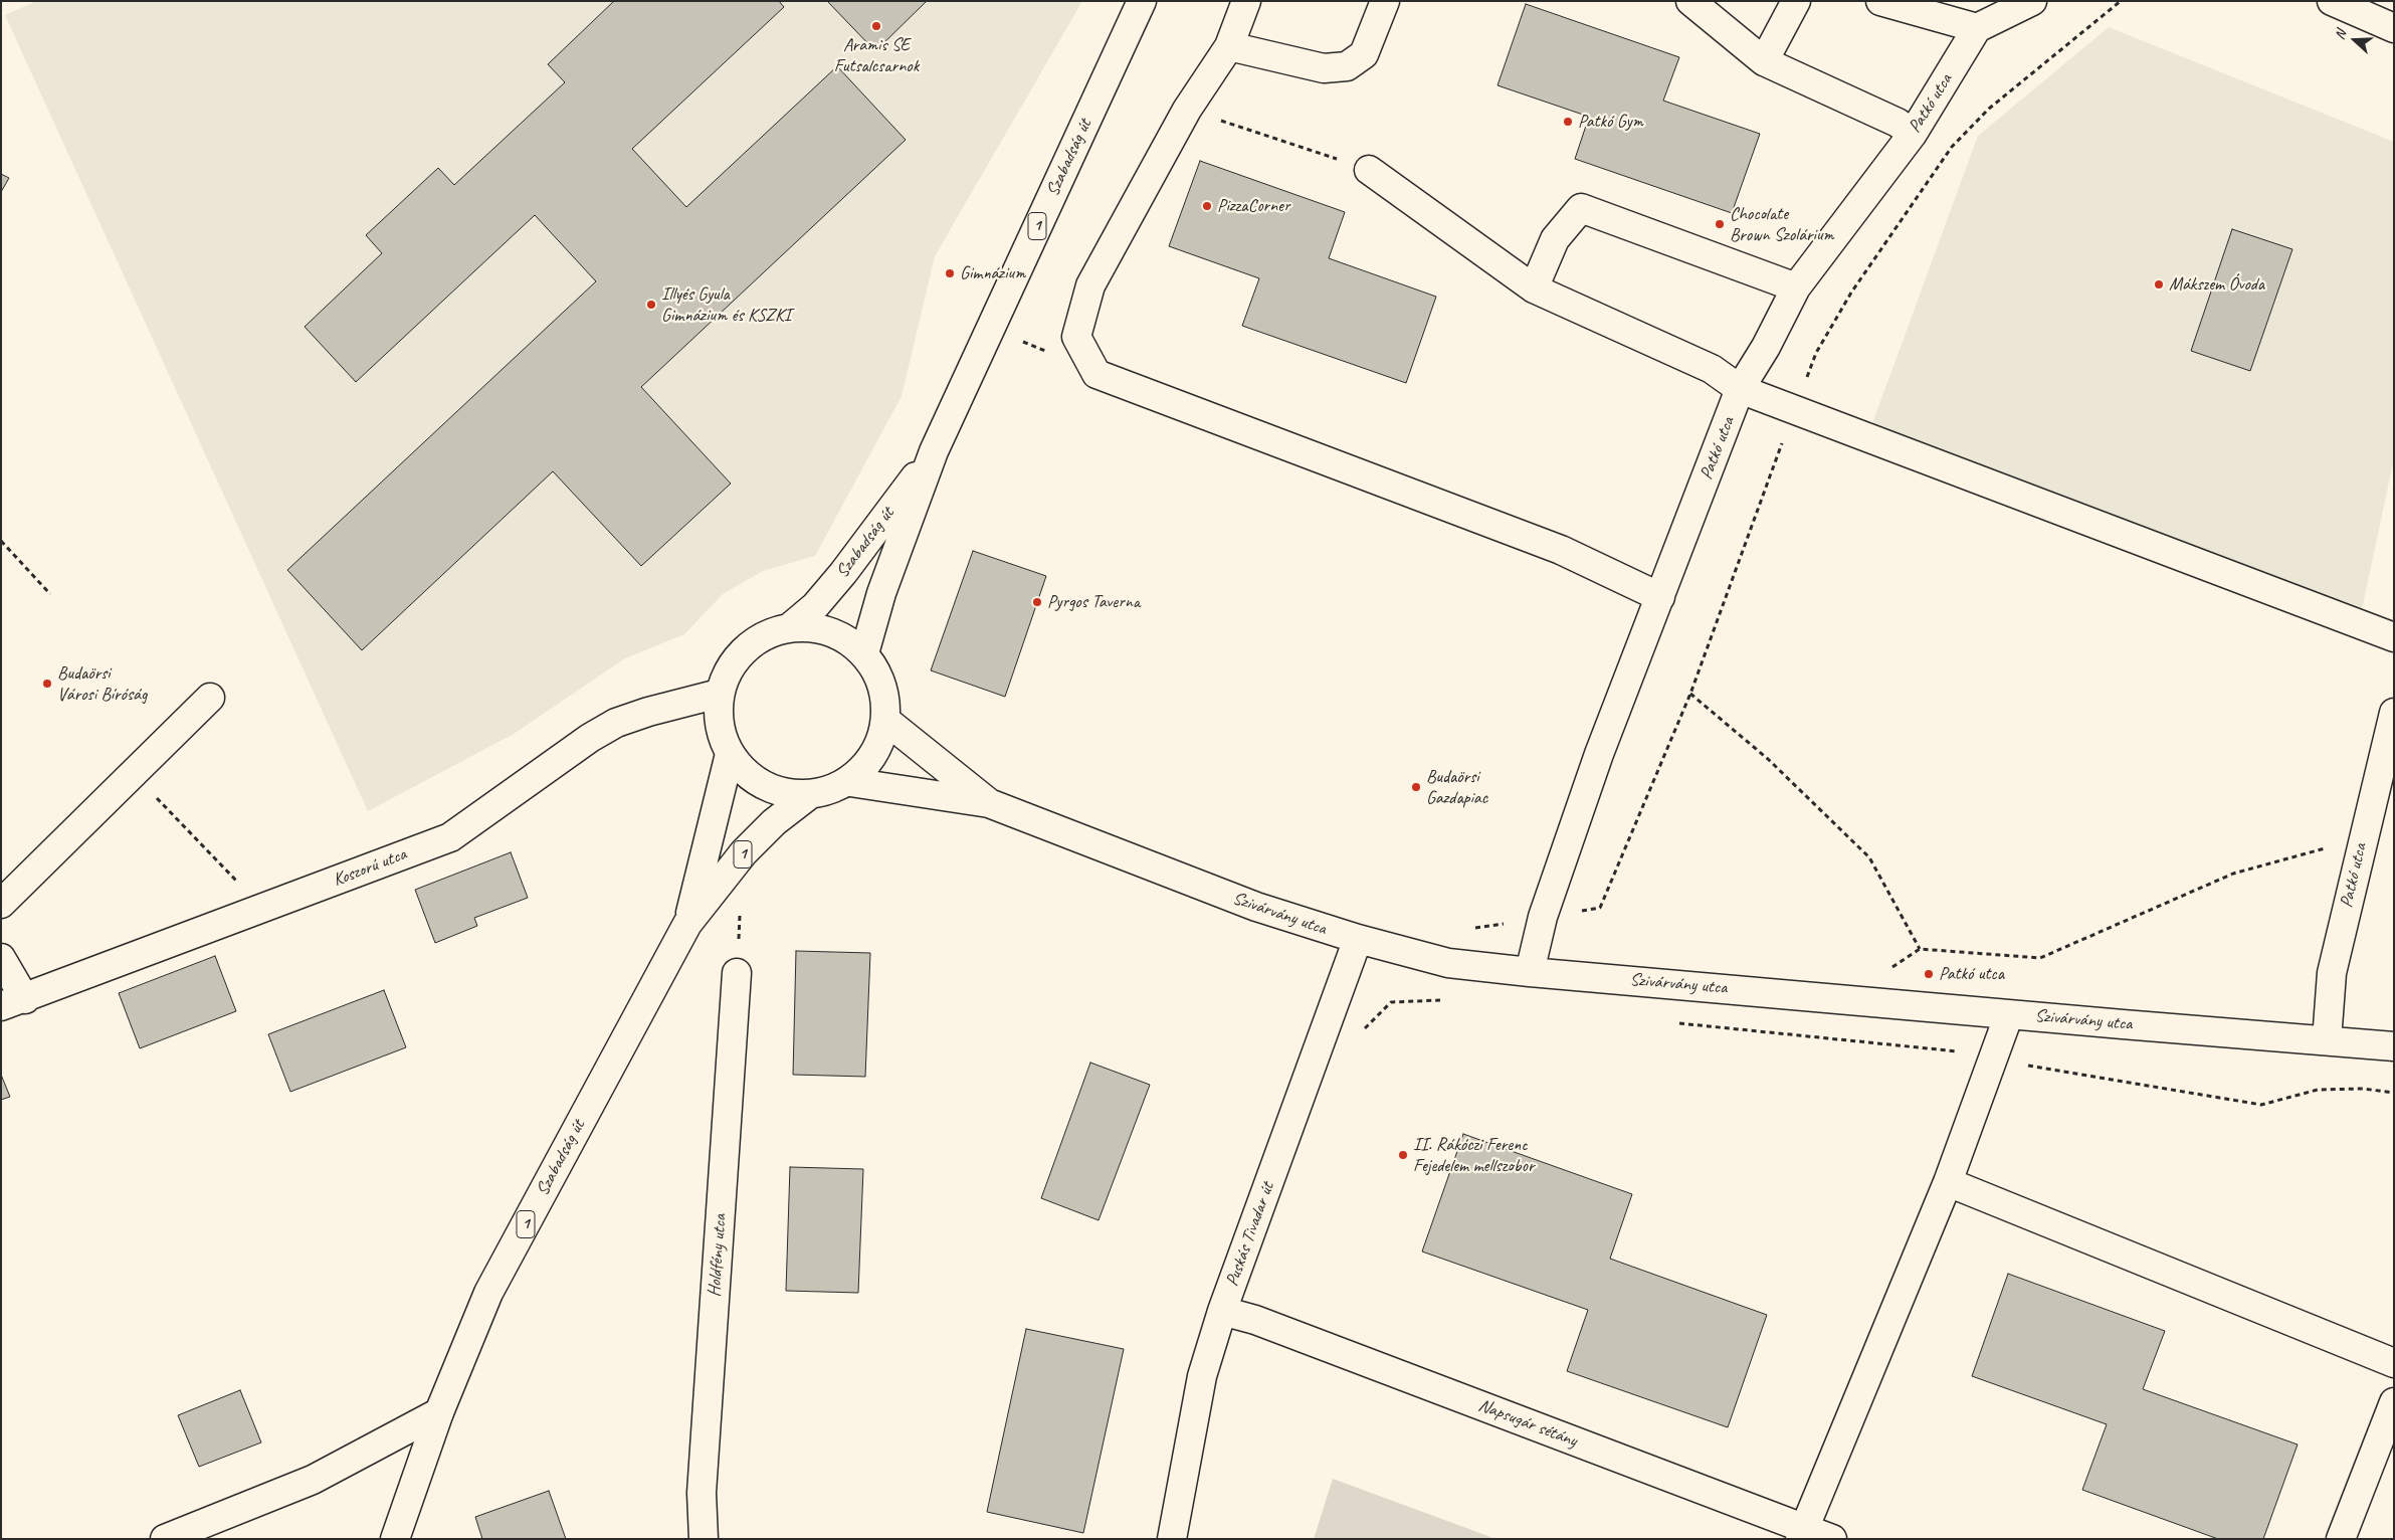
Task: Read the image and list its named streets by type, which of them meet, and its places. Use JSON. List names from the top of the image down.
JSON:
{
  "streets": {
    "street": [
      "Patkó utca",
      "Szabadság út",
      "1",
      "Koszorú utca",
      "Szivárvány utca",
      "Puskás Tivadar út",
      "Holdfény utca",
      "Napsugár sétány"
    ]
  },
  "crossings": [
    ["Patkó utca", "Szivárvány utca"],
    ["Szabadság út", "Koszorú utca"],
    ["Szabadság út", "Szivárvány utca"],
    ["Koszorú utca", "Szivárvány utca"],
    ["Szivárvány utca", "Puskás Tivadar út"],
    ["Puskás Tivadar út", "Napsugár sétány"]
  ],
  "places": [
    "Aramis SE Futsalcsarnok",
    "Patkó Gym",
    "PizzaCorner",
    "Chocolate Brown Szolárium",
    "Gimnázium",
    "Mákszem Óvoda",
    "Illyés Gyula Gimnázium és KSZKI",
    "Pyrgos Taverna",
    "Budaörsi Városi Bíróság",
    "Budaörsi Gazdapiac",
    "Patkó utca",
    "II. Rákóczi Ferenc Fejedelem mellszobor"
  ],
  "north": "left"
}
